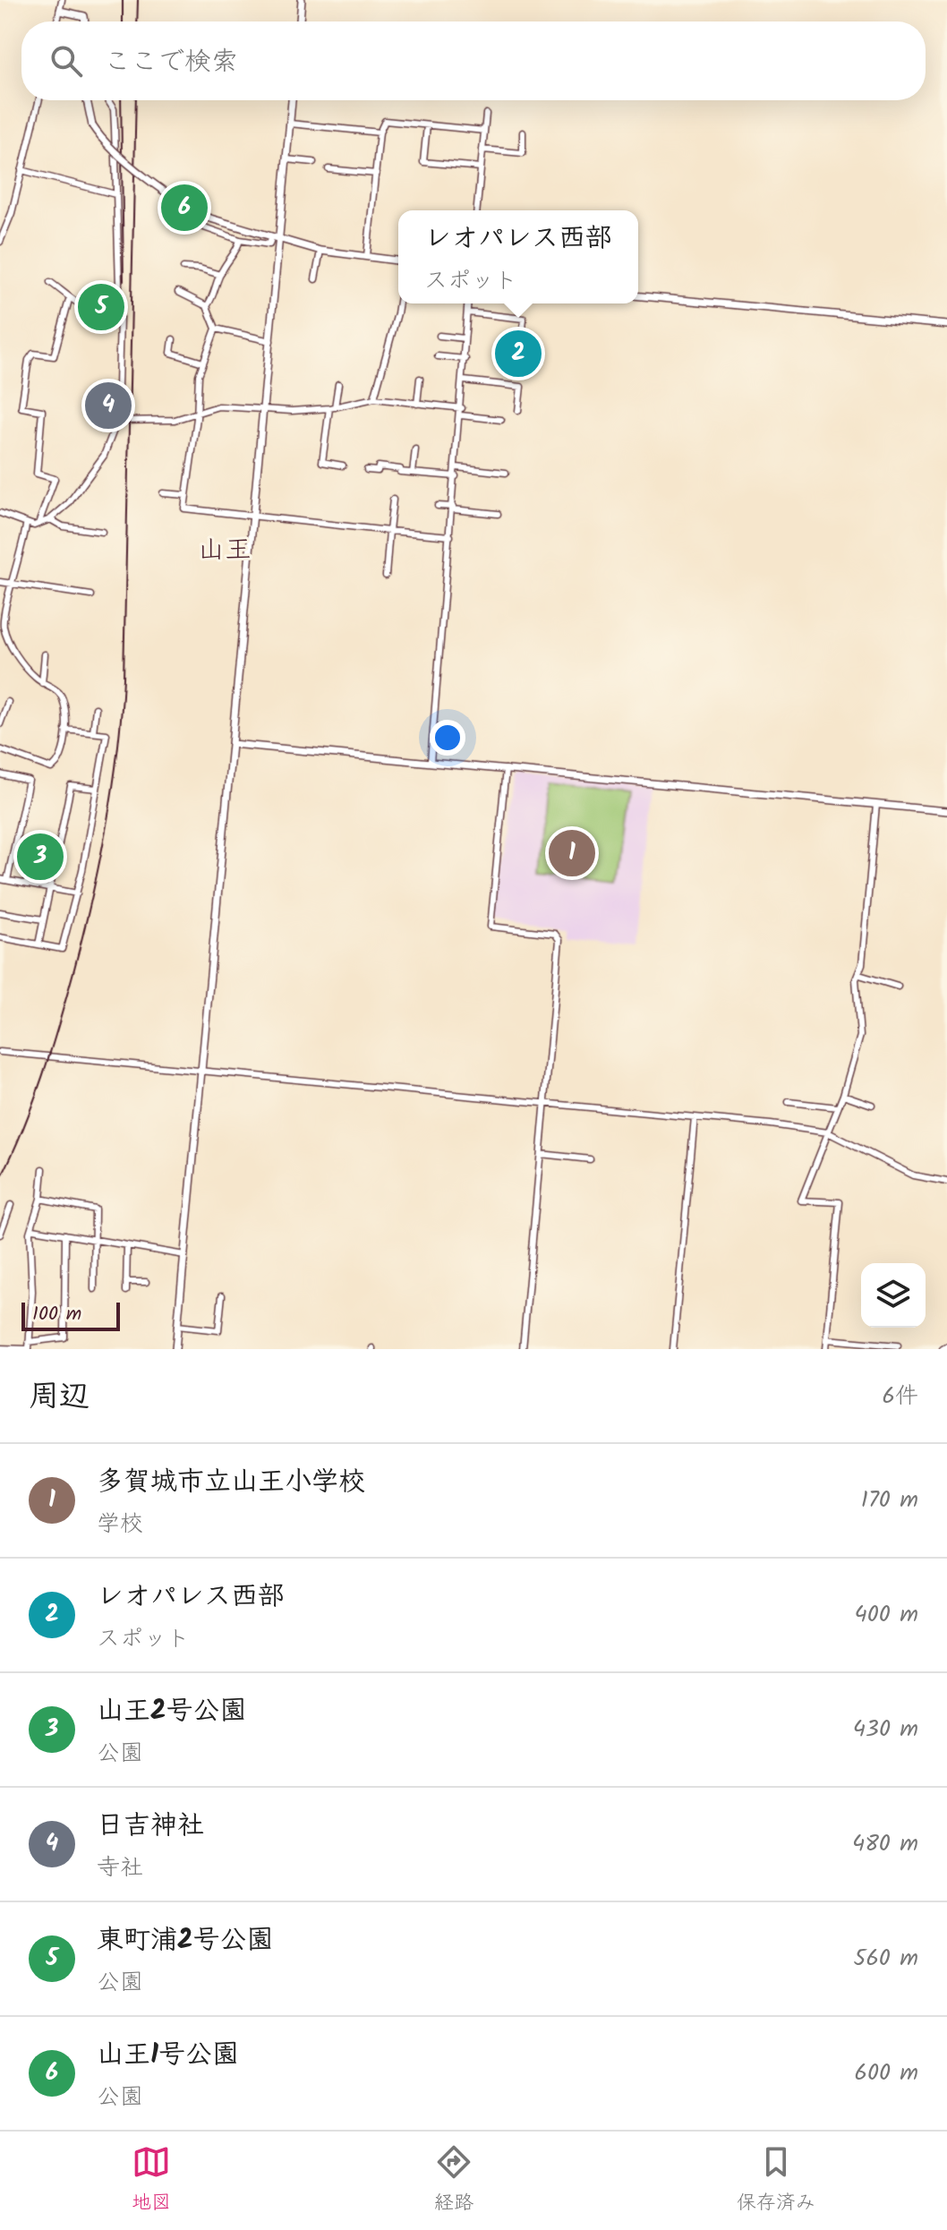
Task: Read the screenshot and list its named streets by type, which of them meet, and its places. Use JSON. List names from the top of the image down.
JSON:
{
  "districts": ["山王"],
  "scale_bar": "100 m",
  "page": {
    "search": "ここで検索",
    "pins": [
      "6",
      "5",
      "2",
      "4",
      "1",
      "3"
    ],
    "popup": ["レオパレス西部", "スポット"],
    "scale": "100 m",
    "heading": ["周辺", "6件"],
    "list": [
      {
        "mark": "1",
        "name": "多賀城市立山王小学校",
        "note": "学校",
        "value": "170 m"
      },
      {
        "mark": "2",
        "name": "レオパレス西部",
        "note": "スポット",
        "value": "400 m"
      },
      {
        "mark": "3",
        "name": "山王2号公園",
        "note": "公園",
        "value": "430 m"
      },
      {
        "mark": "4",
        "name": "日吉神社",
        "note": "寺社",
        "value": "480 m"
      },
      {
        "mark": "5",
        "name": "東町浦2号公園",
        "note": "公園",
        "value": "560 m"
      },
      {
        "mark": "6",
        "name": "山王1号公園",
        "note": "公園",
        "value": "600 m"
      }
    ],
    "nav": ["地図", "経路", "保存済み"]
  }
}
